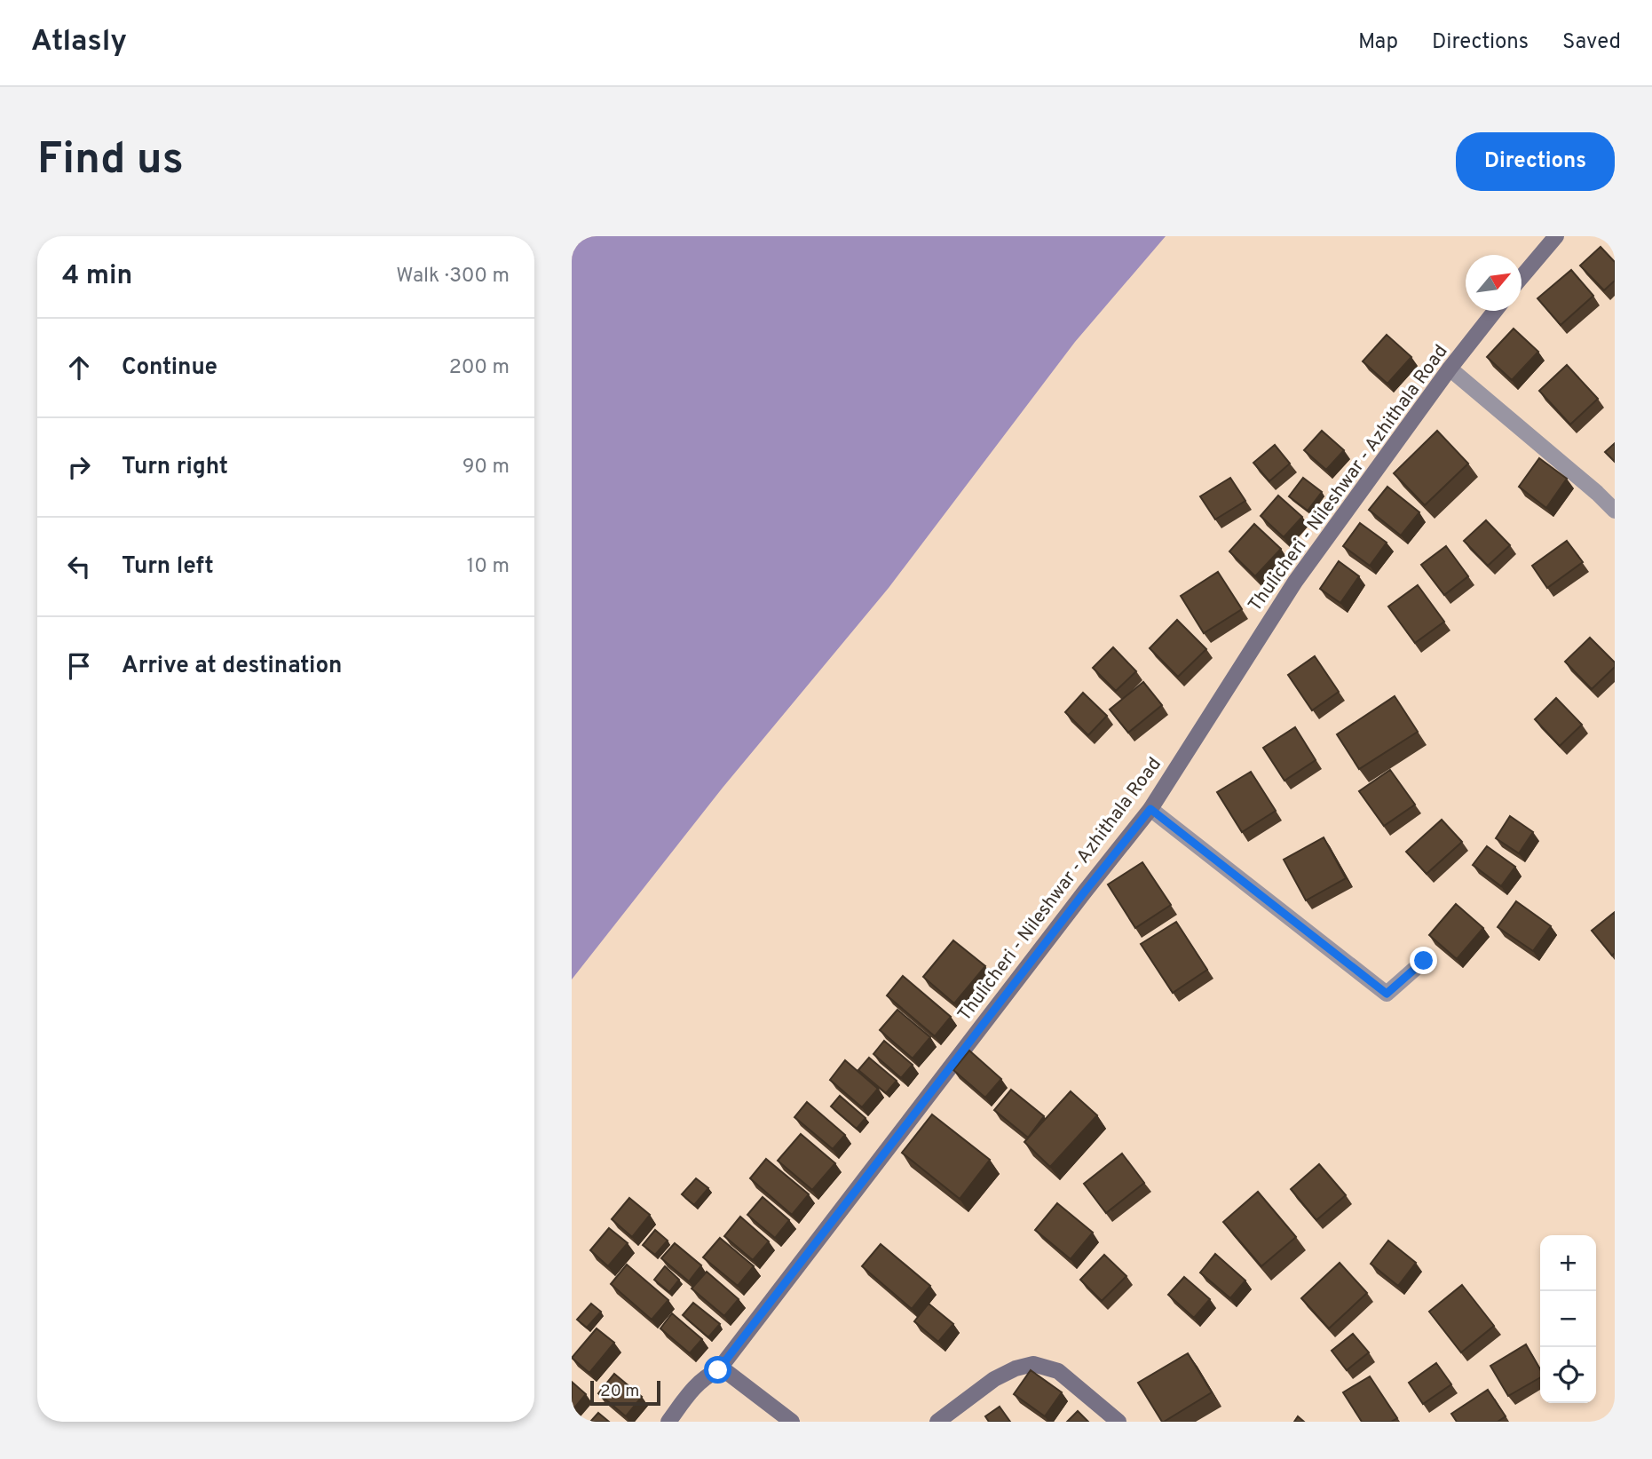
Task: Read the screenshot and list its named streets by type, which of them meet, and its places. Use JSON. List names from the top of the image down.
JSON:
{
  "streets": {
    "main road": ["Thulicheri - Nileshwar - Azhithala Road"]
  },
  "scale_bar": "20 m",
  "north": "top right",
  "page": {
    "header": "Atlasly",
    "nav": ["Map", "Directions", "Saved"],
    "buttons": "Directions",
    "title": "Find us",
    "heading": ["4 min", "Walk · 300 m"],
    "list": [
      ["Continue", "200 m"],
      ["Turn right", "90 m"],
      ["Turn left", "10 m"],
      "Arrive at destination"
    ],
    "map_buttons": ["+", "−"],
    "scale": "20 m"
  }
}
